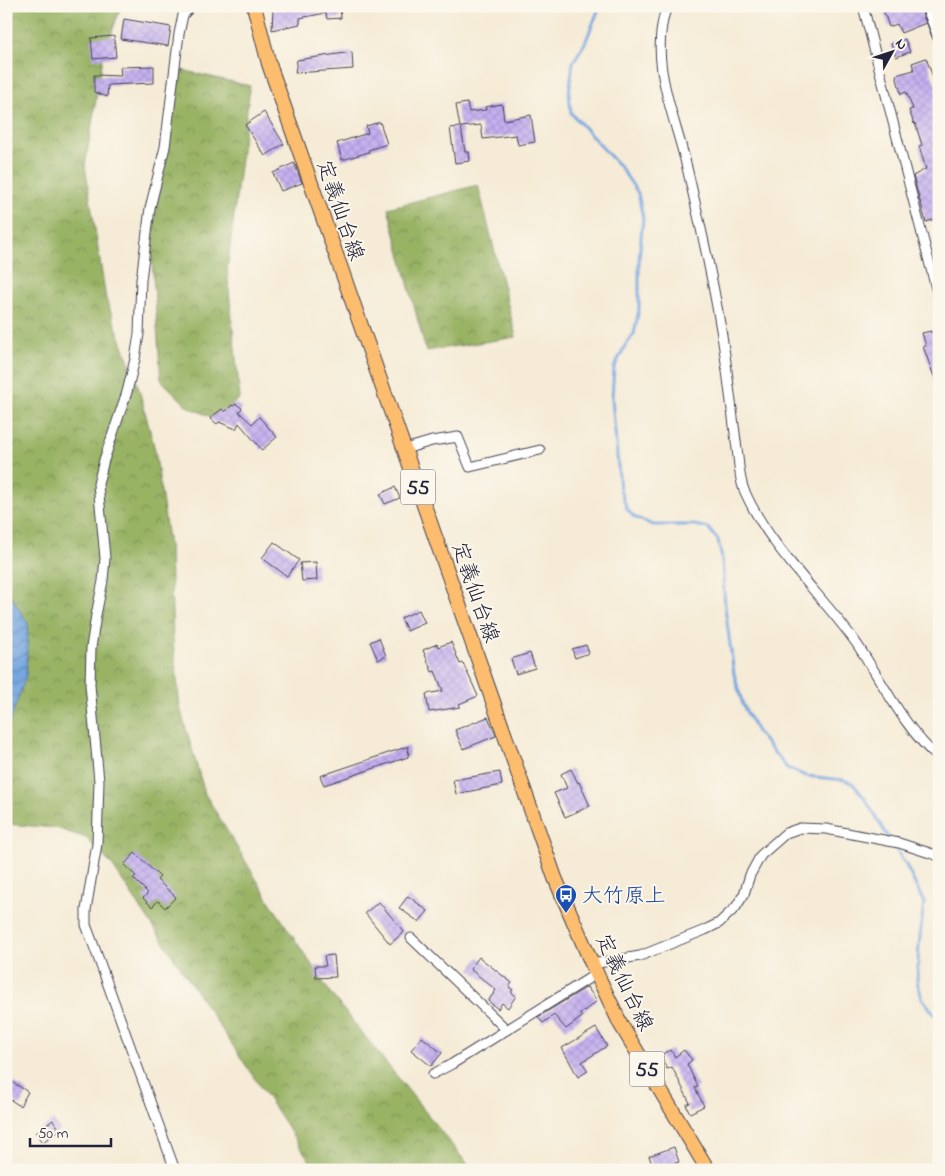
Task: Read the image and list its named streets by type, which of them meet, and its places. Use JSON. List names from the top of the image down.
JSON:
{
  "streets": {
    "main road": ["定義仙台線", "55"]
  },
  "places": {
    "bus stop": ["大竹原上"]
  },
  "scale_bar": "50 m",
  "north": "top right"
}
